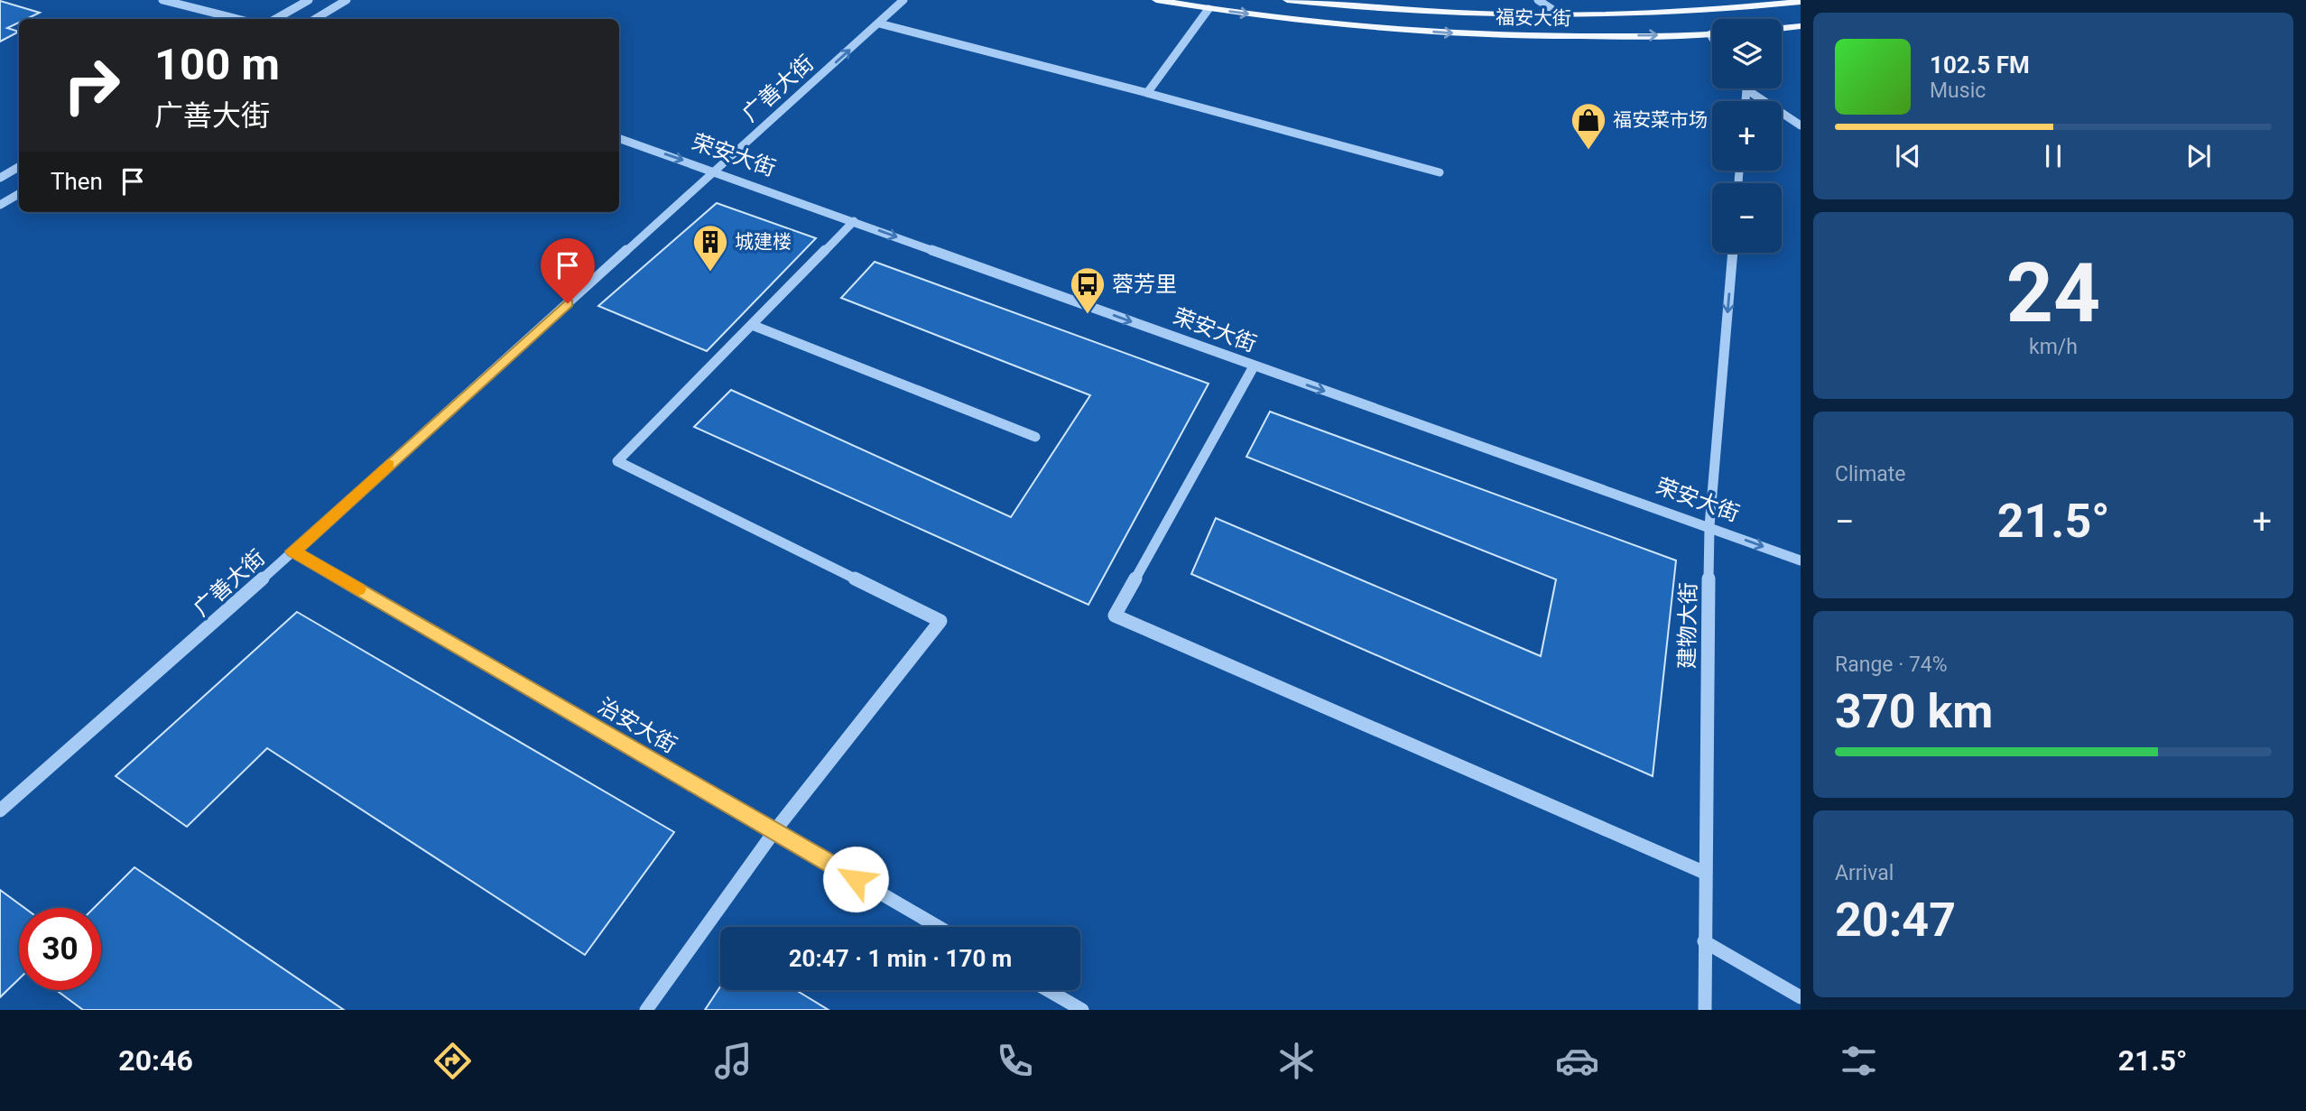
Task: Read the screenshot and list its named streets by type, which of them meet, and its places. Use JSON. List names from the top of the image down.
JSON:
{
  "streets": {
    "main road": ["福安大街"],
    "street": [
      "广善大街",
      "荣安大街",
      "建物大街",
      "治安大街"
    ]
  },
  "crossings": [
    ["广善大街", "荣安大街"],
    ["广善大街", "治安大街"],
    ["荣安大街", "建物大街"]
  ],
  "one_way": ["荣安大街", "建物大街"],
  "places": {
    "shop": ["福安菜市场"],
    "building": ["城建楼"],
    "bus stop": ["蓉芳里"]
  },
  "page": {
    "map_buttons": ["+", "−"],
    "turn": ["100 m", "广善大街"],
    "song": ["102.5 FM", "Music"],
    "then": "Then",
    "tile": [
      ["24", "km/h"],
      "Climate",
      ["Range · 74%", "370 km"],
      ["Arrival", "20:47"]
    ],
    "heat": ["−", "21.5°", "+"],
    "limit": "30",
    "trip": "20:47 · 1 min · 170 m",
    "tabs": ["20:46", "21.5°"]
  }
}
